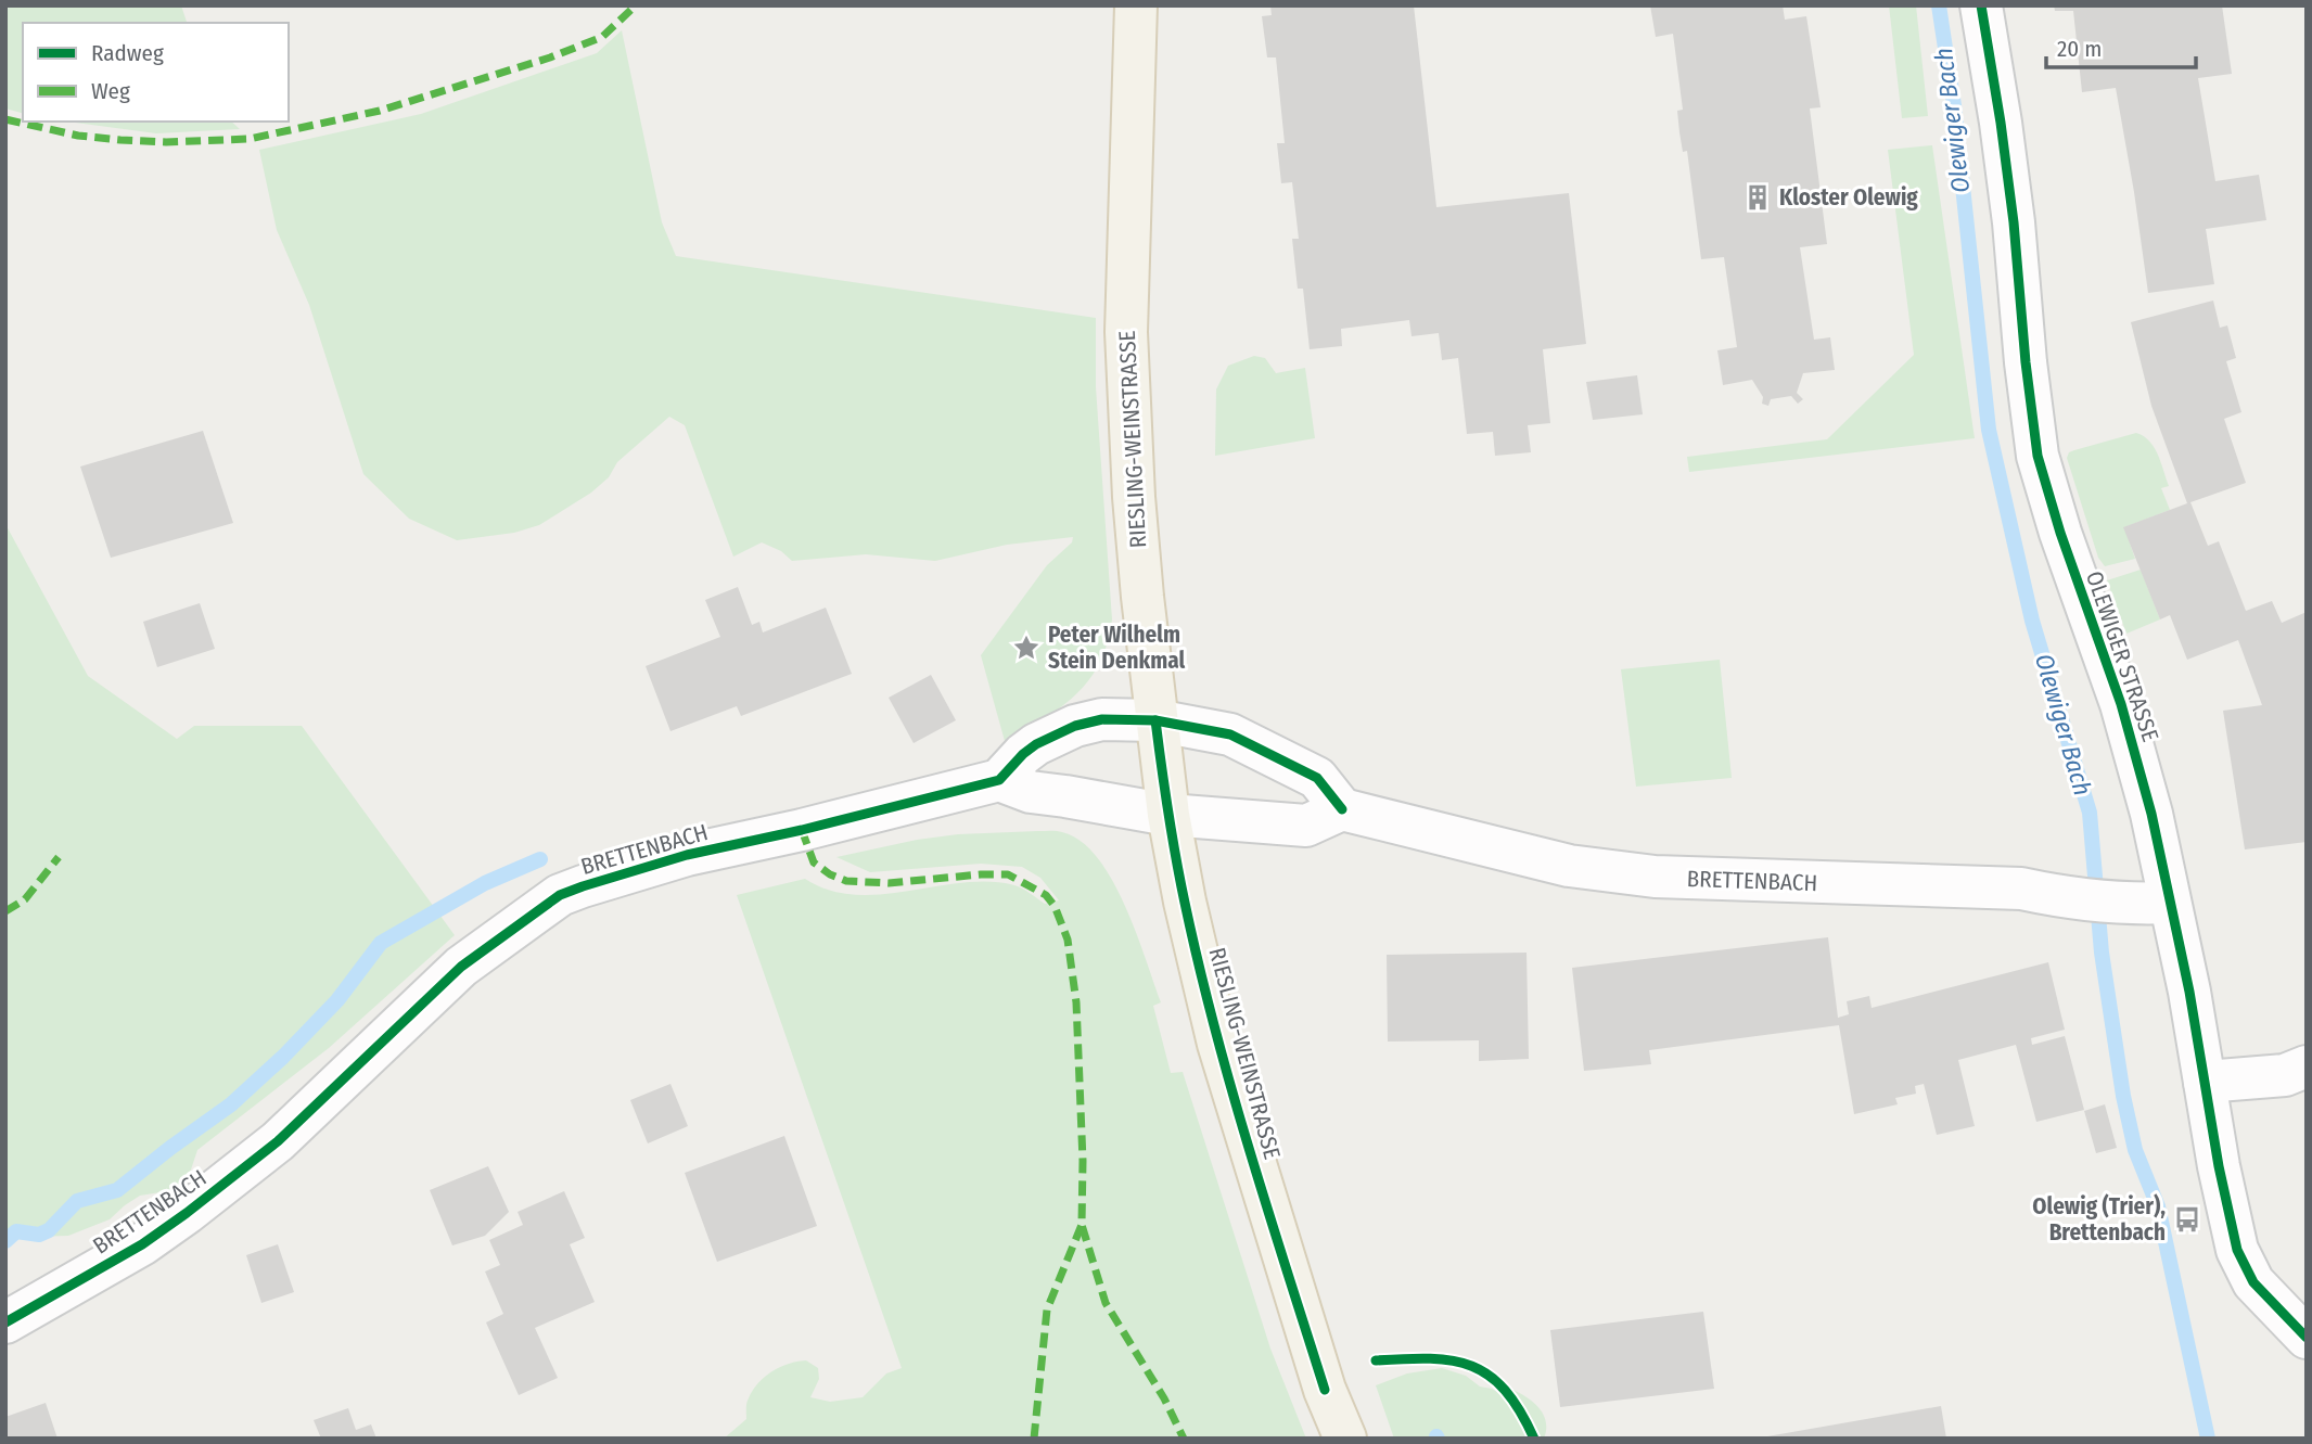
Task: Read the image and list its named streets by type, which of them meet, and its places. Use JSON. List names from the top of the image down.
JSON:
{
  "streets": {
    "main road": ["RIESLING-WEINSTRASSE"],
    "street": ["OLEWIGER STRASSE", "BRETTENBACH"]
  },
  "crossings": [
    ["OLEWIGER STRASSE", "BRETTENBACH"]
  ],
  "water": ["Olewiger Bach"],
  "places": {
    "building": ["Kloster Olewig"],
    "place": ["Peter Wilhelm Stein Denkmal"],
    "bus stop": ["Olewig (Trier), Brettenbach"]
  },
  "legend": ["Radweg", "Weg"],
  "scale_bar": "20 m"
}
